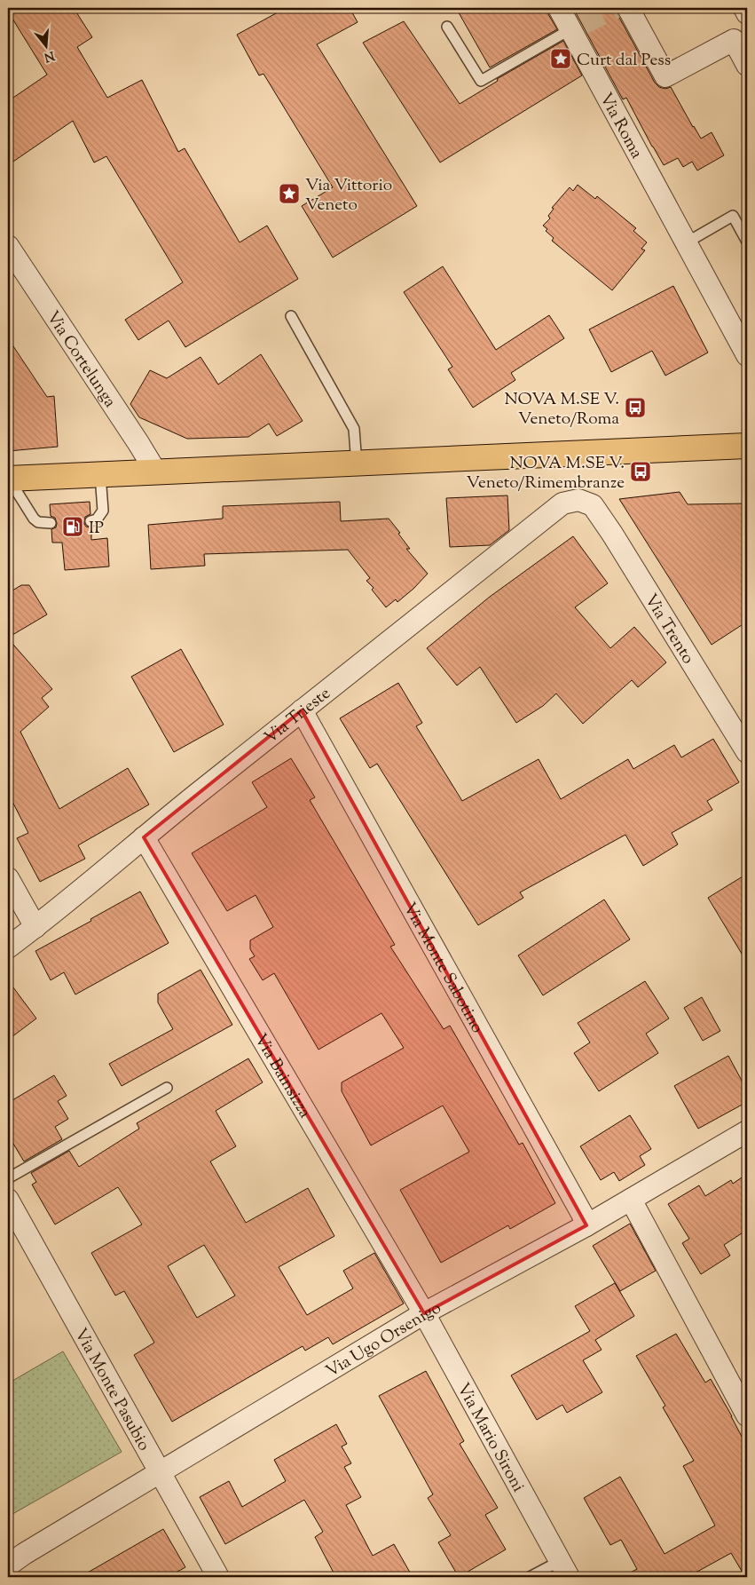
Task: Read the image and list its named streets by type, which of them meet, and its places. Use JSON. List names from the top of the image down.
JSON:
{
  "streets": {
    "street": [
      "Via Roma",
      "Via Cortelunga",
      "Via Trento",
      "Via Trieste",
      "Via Monte Sabotino",
      "Via Bainsizza",
      "Via Ugo Orsenigo",
      "Via Monte Pasubio",
      "Via Mario Sironi"
    ]
  },
  "crossings": [
    ["Via Trento", "Via Trieste"],
    ["Via Trieste", "Via Monte Sabotino"],
    ["Via Trieste", "Via Bainsizza"],
    ["Via Monte Sabotino", "Via Ugo Orsenigo"],
    ["Via Bainsizza", "Via Ugo Orsenigo"],
    ["Via Bainsizza", "Via Mario Sironi"],
    ["Via Ugo Orsenigo", "Via Monte Pasubio"],
    ["Via Ugo Orsenigo", "Via Mario Sironi"]
  ],
  "places": {
    "place": ["Curt dal Pess", "Via Vittorio Veneto"],
    "bus stop": ["NOVA M.SE V. Veneto/Roma", "NOVA M.SE V. Veneto/Rimembranze"],
    "fuel station": ["IP"]
  },
  "north": "bottom"
}
